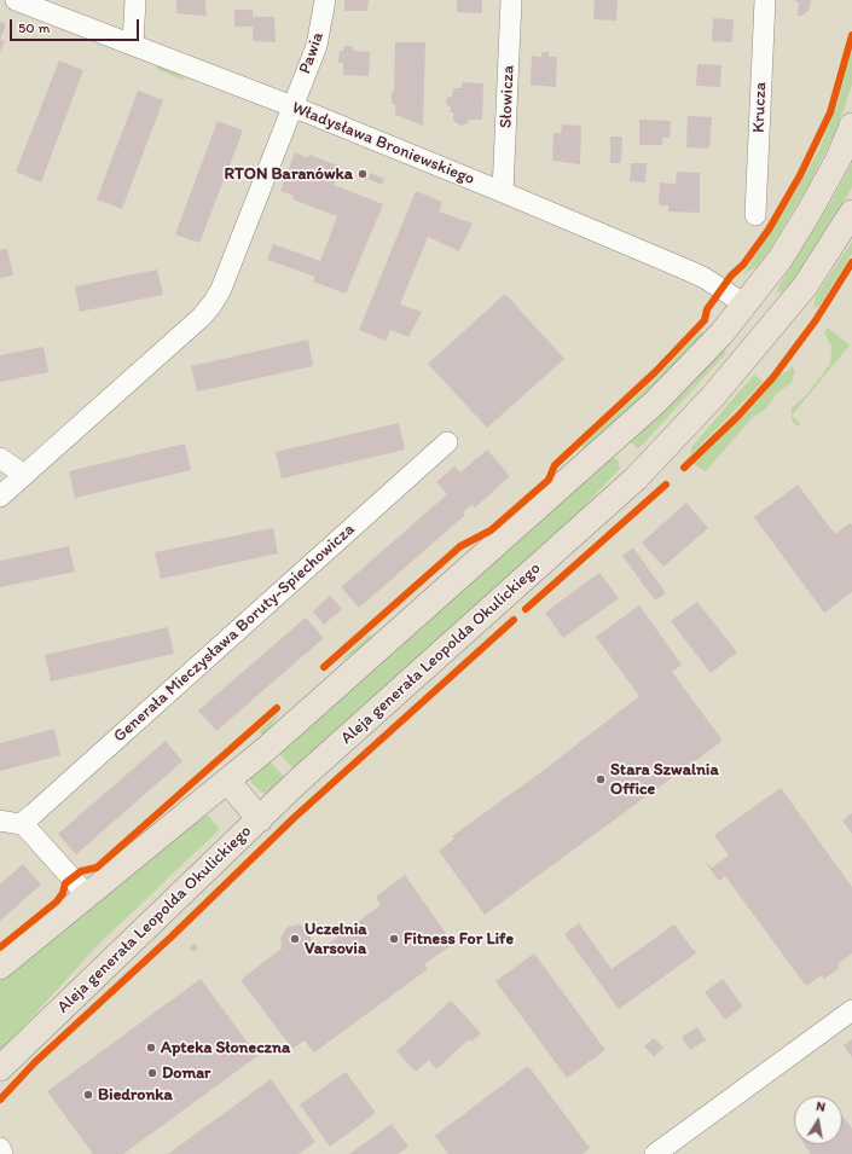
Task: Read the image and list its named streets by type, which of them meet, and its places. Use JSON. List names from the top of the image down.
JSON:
{
  "streets": {
    "main road": ["Aleja generała Leopolda Okulickiego"],
    "street": [
      "Pawia",
      "Słowicza",
      "Krucza",
      "Władysława Broniewskiego",
      "Generała Mieczysława Boruty-Spiechowicza"
    ]
  },
  "crossings": [
    ["Pawia", "Władysława Broniewskiego"],
    ["Słowicza", "Władysława Broniewskiego"]
  ],
  "places": [
    "RTON Baranówka",
    "Stara Szwalnia Office",
    "Uczelnia Varsovia",
    "Fitness For Life",
    "Apteka Słoneczna",
    "Domar",
    "Biedronka"
  ],
  "scale_bar": "50 m",
  "north": "top"
}
